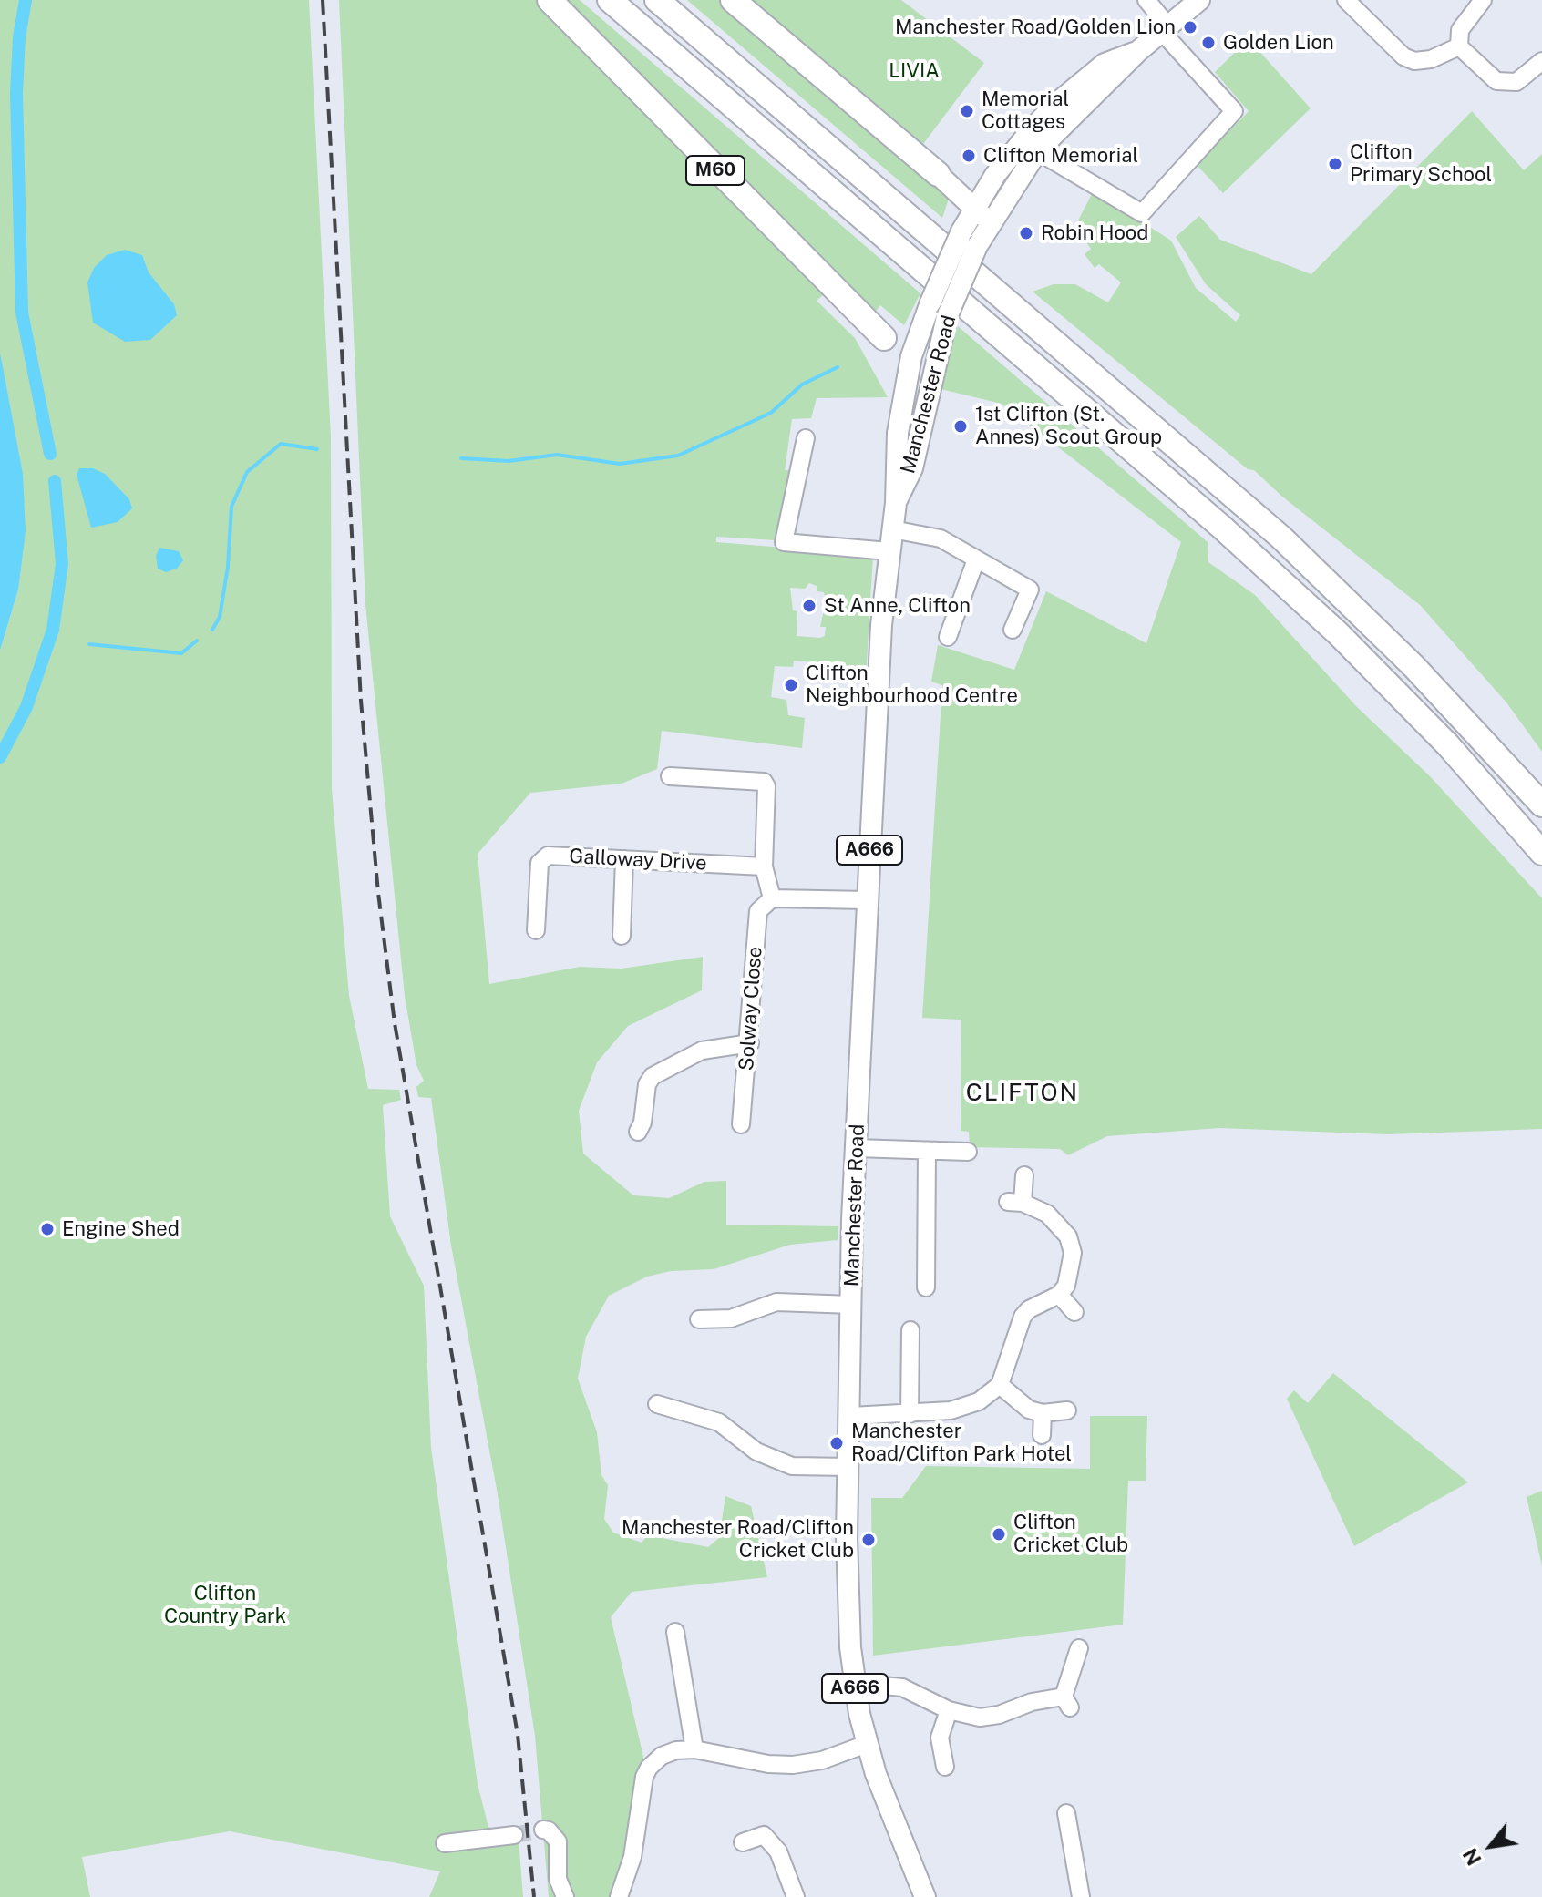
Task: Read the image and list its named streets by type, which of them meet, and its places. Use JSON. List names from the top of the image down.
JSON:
{
  "streets": {
    "highway": ["M60"],
    "main road": ["Manchester Road", "A666"],
    "street": ["Galloway Drive", "Solway Close"]
  },
  "crossings": [
    ["Manchester Road", "A666"]
  ],
  "districts": ["CLIFTON"],
  "parks": ["LIVIA", "Clifton Country Park"],
  "places": [
    "Manchester Road/Golden Lion",
    "Golden Lion",
    "Memorial Cottages",
    "Clifton Memorial",
    "Clifton Primary School",
    "Robin Hood",
    "1st Clifton (St. Annes) Scout Group",
    "St Anne, Clifton",
    "Clifton Neighbourhood Centre",
    "Engine Shed",
    "Manchester Road/Clifton Park Hotel",
    "Clifton Cricket Club",
    "Manchester Road/Clifton Cricket Club"
  ],
  "north": "bottom left"
}
